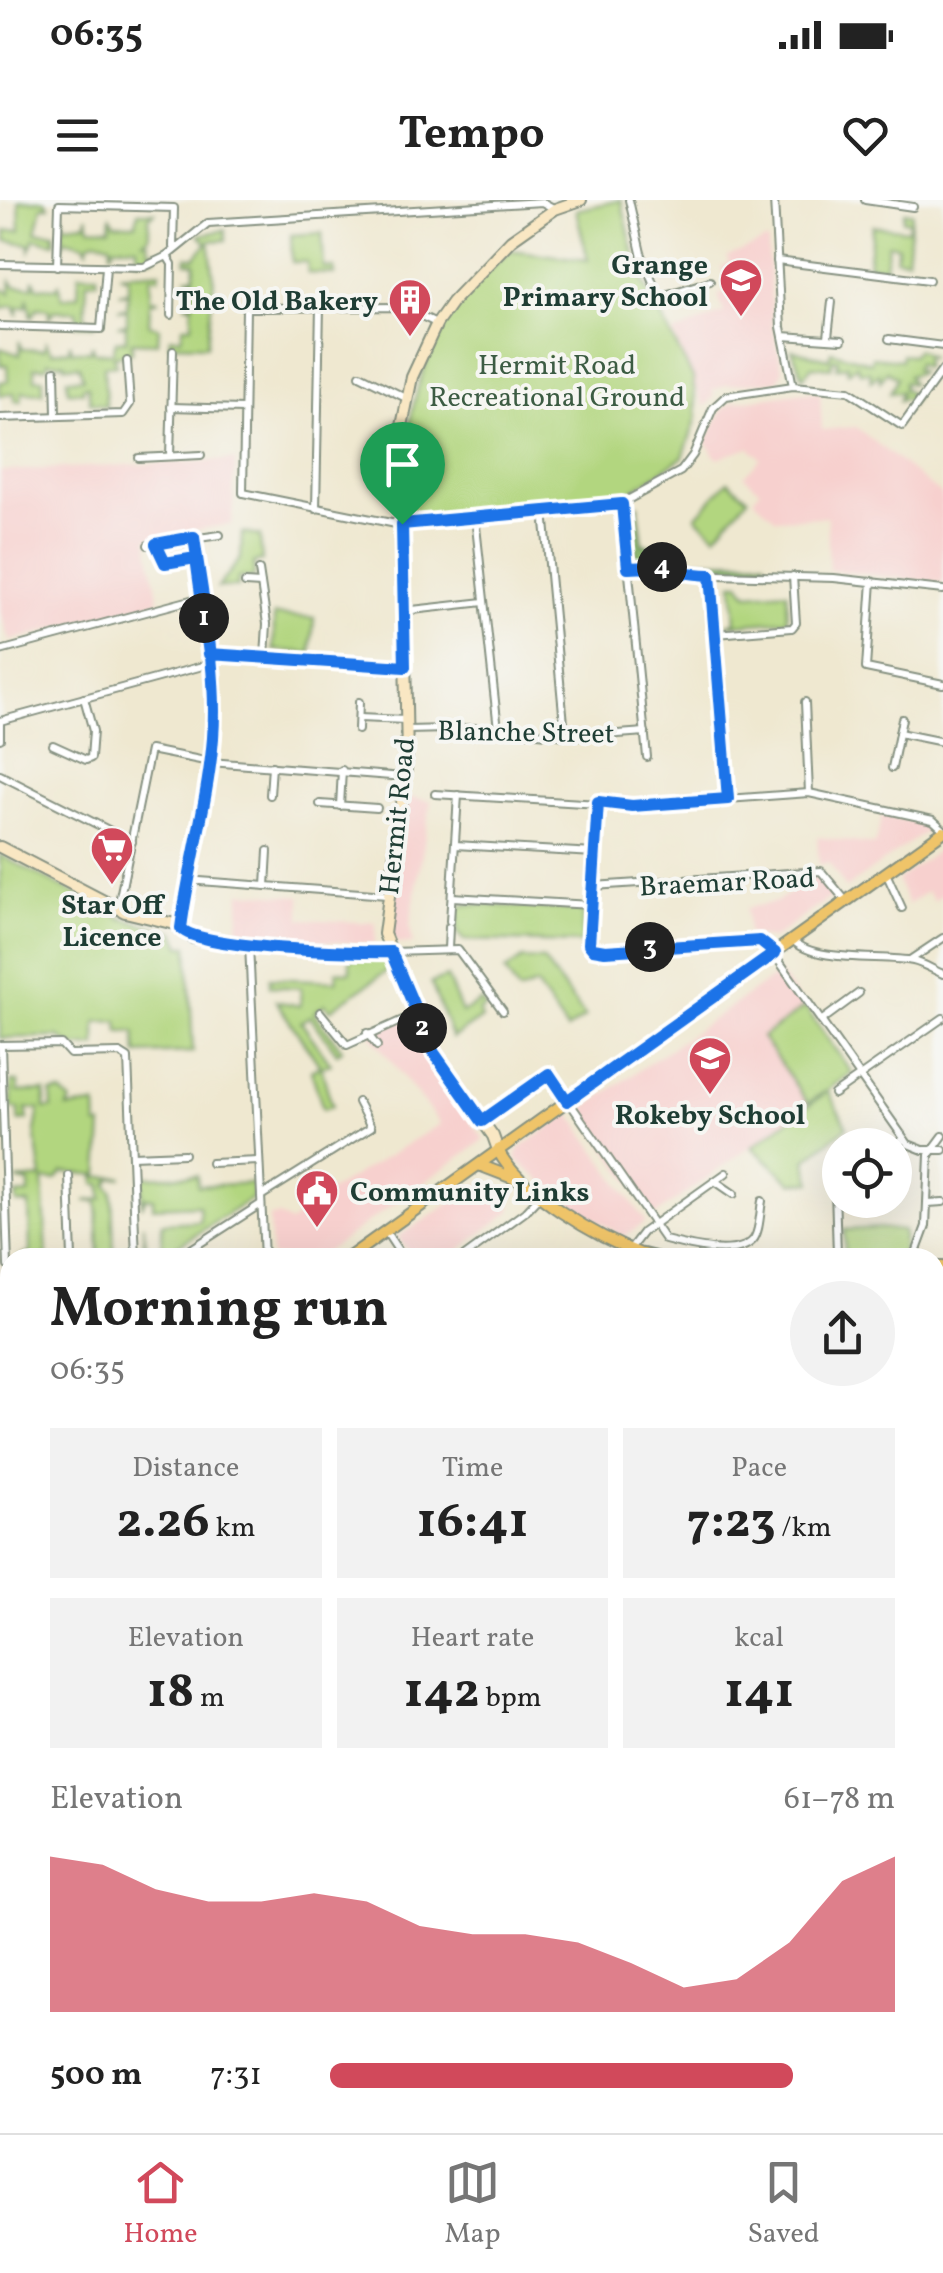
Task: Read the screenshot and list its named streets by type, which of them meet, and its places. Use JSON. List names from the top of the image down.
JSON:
{
  "streets": {
    "street": ["Blanche Street", "Hermit Road", "Braemar Road"]
  },
  "crossings": [
    ["Blanche Street", "Hermit Road"]
  ],
  "parks": ["Hermit Road Recreational Ground"],
  "places": {
    "school or university": ["Grange Primary School", "Rokeby School"],
    "building": ["The Old Bakery"],
    "supermarket": ["Star Off Licence"],
    "public building": ["Community Links"]
  },
  "page": {
    "status": "06:35",
    "header": "Tempo",
    "pins": [
      "4",
      "1",
      "3",
      "2"
    ],
    "heading": ["Morning run", "06:35"],
    "stats": [
      ["Distance", "2.26 km"],
      ["Time", "16:41"],
      ["Pace", "7:23 /km"],
      ["Elevation", "18 m"],
      ["Heart rate", "142 bpm"],
      ["kcal", "141"]
    ],
    "chart": ["Elevation", "61–78 m"],
    "list": [
      {
        "name": "500 m",
        "note": "7:31"
      }
    ],
    "tabs": ["Home", "Map", "Saved"]
  }
}
